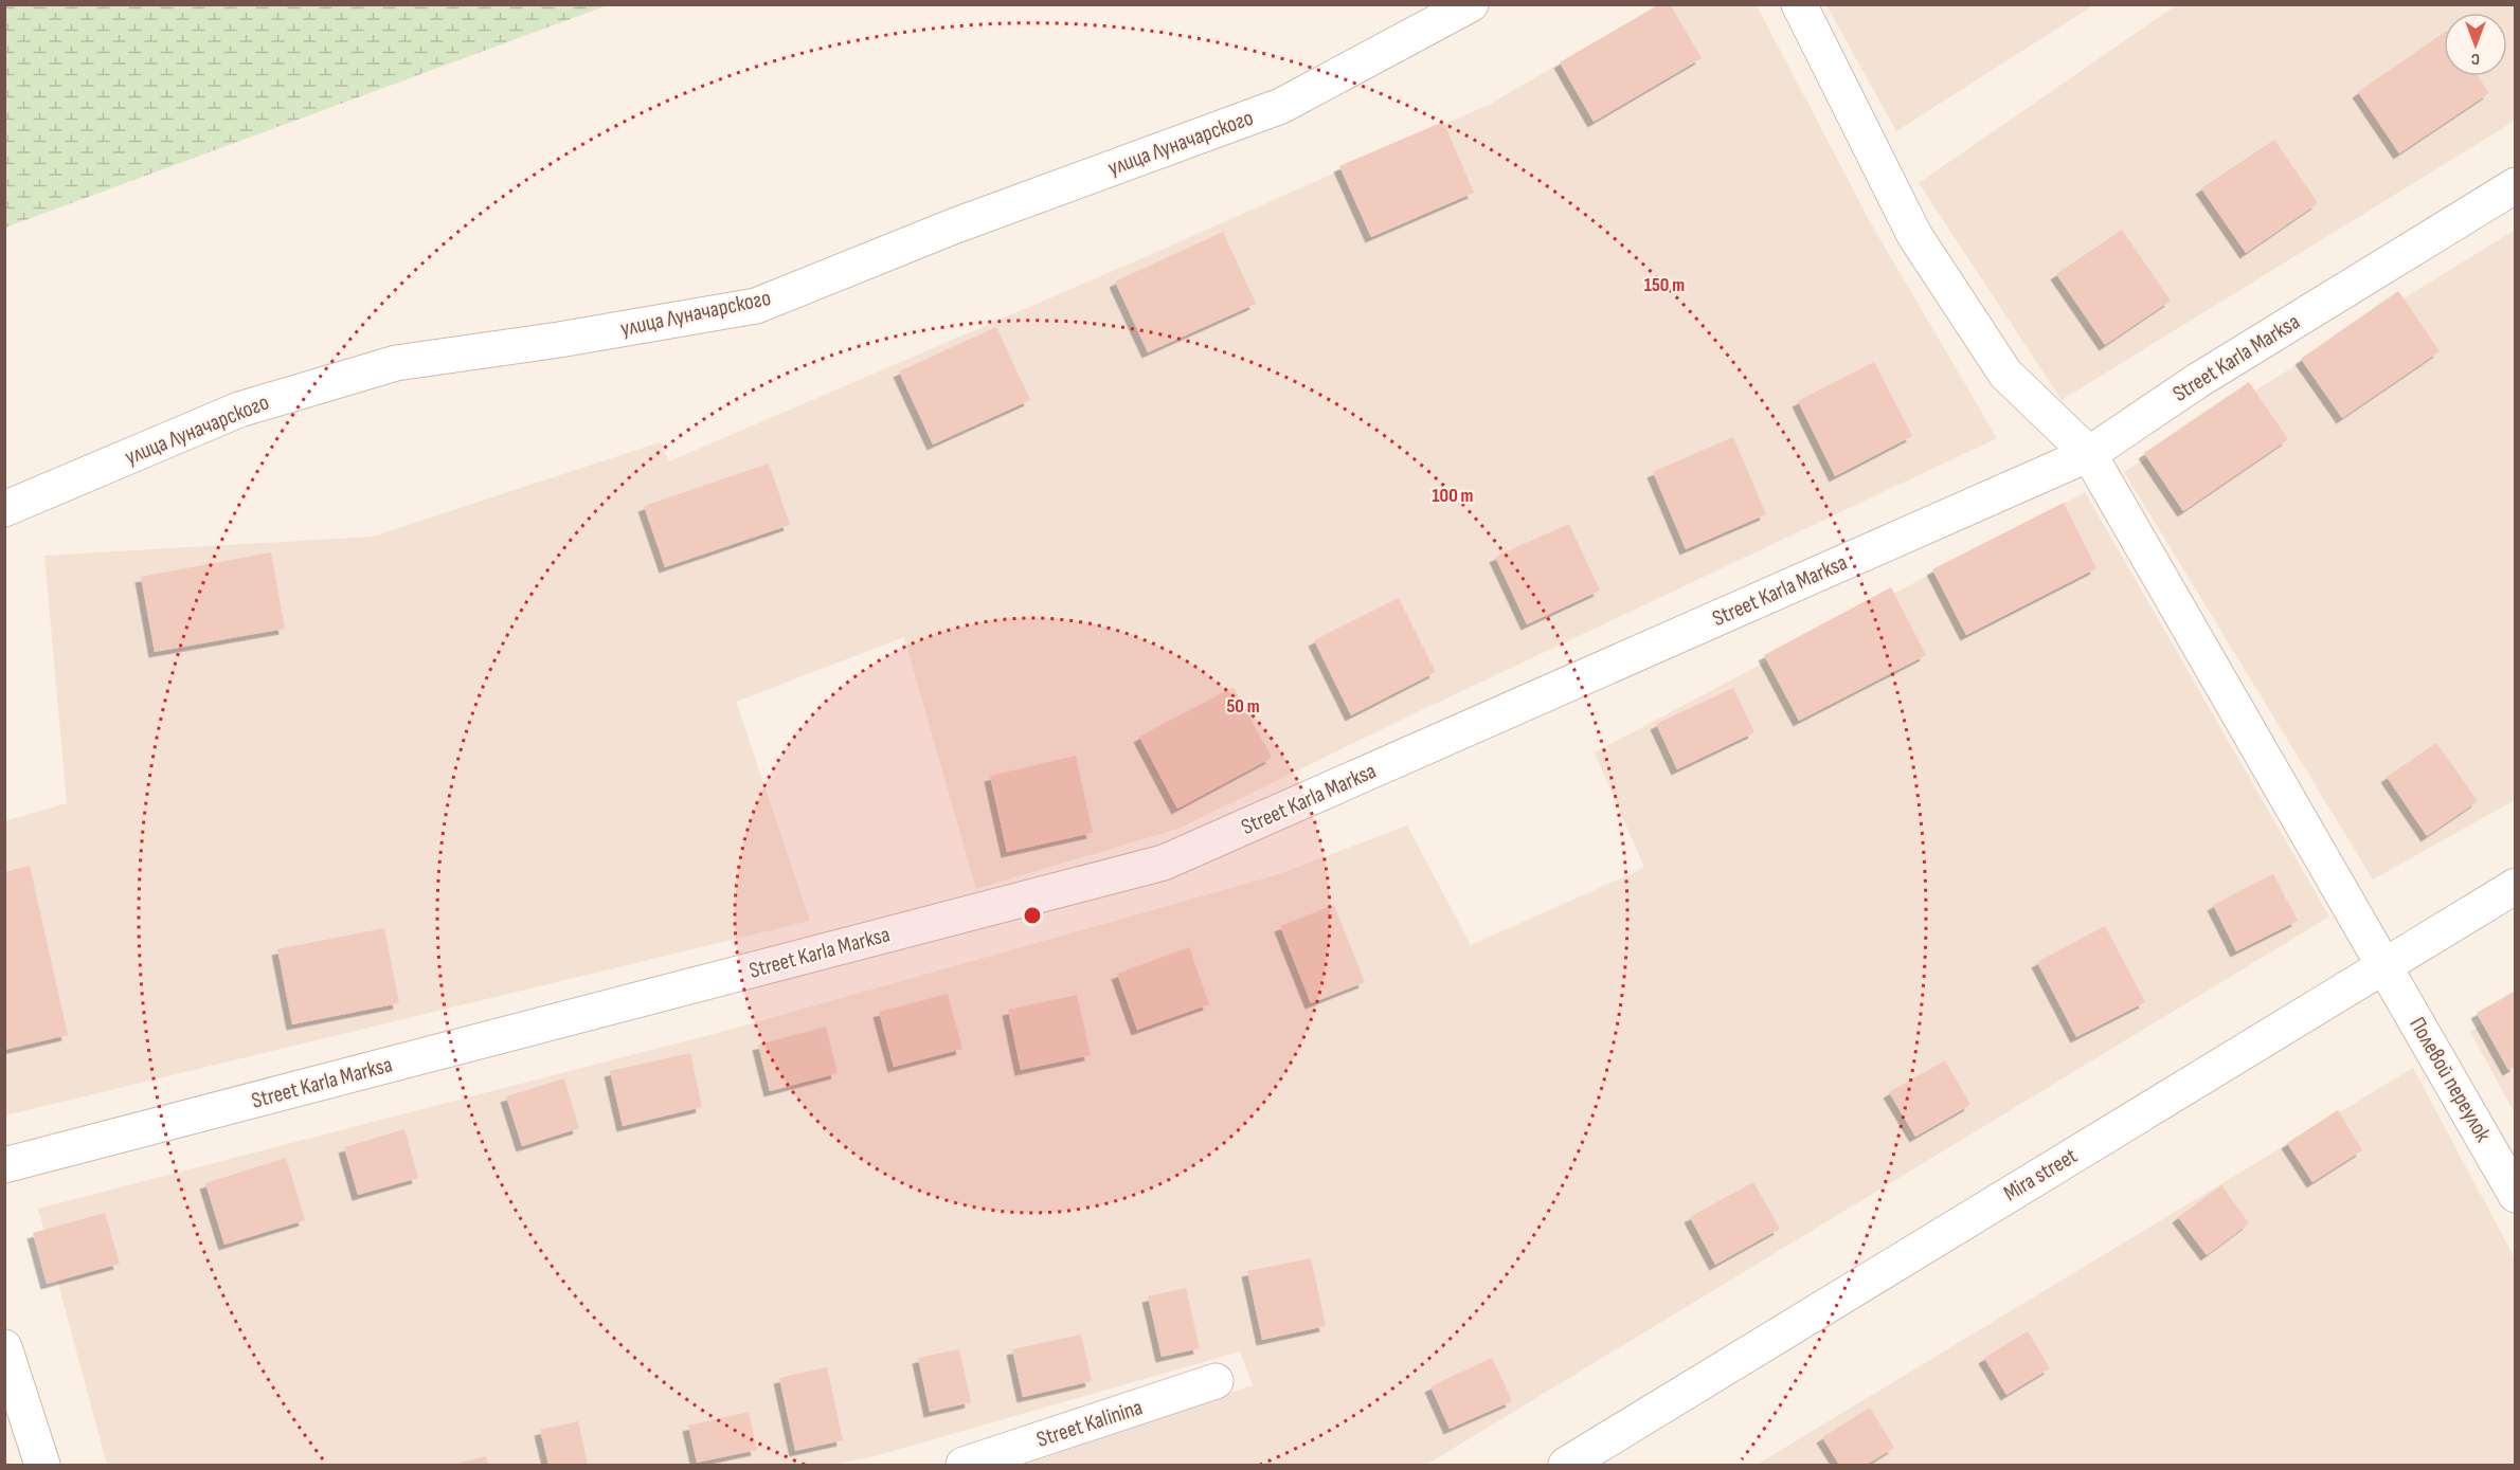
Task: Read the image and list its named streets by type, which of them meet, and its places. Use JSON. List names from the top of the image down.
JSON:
{
  "streets": {
    "street": [
      "улица Луначарского",
      "Street Karla Marksa",
      "Полевой переулок",
      "Mira street",
      "Street Kalinina"
    ]
  },
  "crossings": [
    ["Street Karla Marksa", "Полевой переулок"],
    ["Полевой переулок", "Mira street"]
  ],
  "north": "bottom",
  "rings": ["150 m", "100 m", "50 m"]
}
